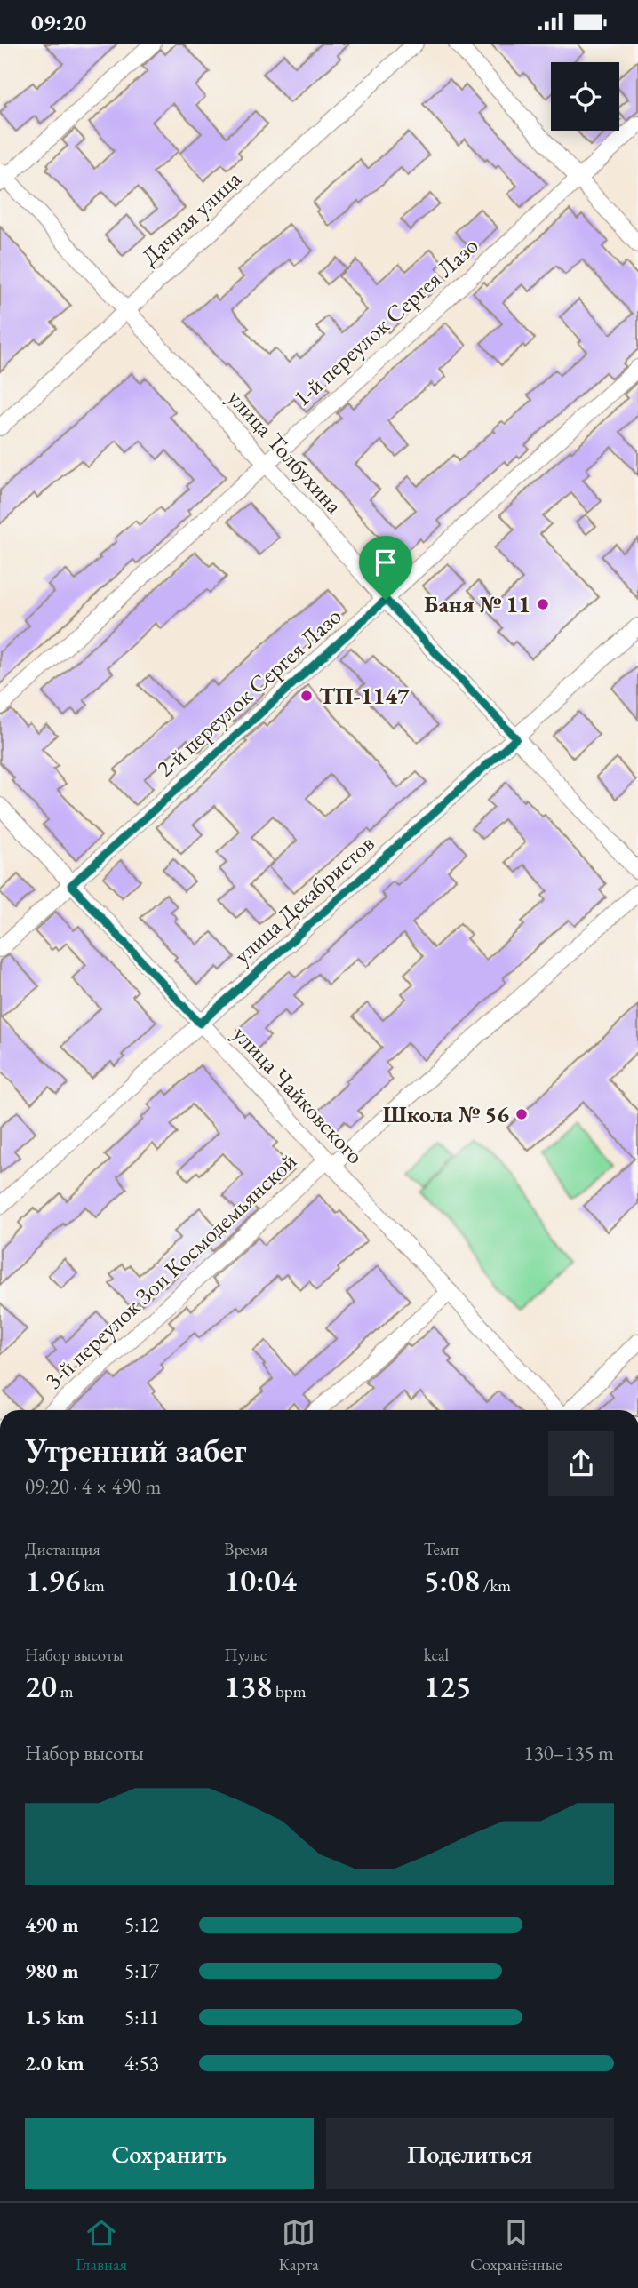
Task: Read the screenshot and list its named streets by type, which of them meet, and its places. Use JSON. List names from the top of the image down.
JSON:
{
  "streets": {
    "street": [
      "Дачная улица",
      "1-й переулок Сергея Лазо",
      "улица Толбухина",
      "2-й переулок Сергея Лазо",
      "улица Декабристов",
      "улица Чайковского",
      "3-й переулок Зои Космодемьянской"
    ]
  },
  "crossings": [
    ["Дачная улица", "улица Толбухина"],
    ["1-й переулок Сергея Лазо", "улица Толбухина"],
    ["улица Толбухина", "2-й переулок Сергея Лазо"],
    ["улица Толбухина", "улица Декабристов"],
    ["2-й переулок Сергея Лазо", "улица Чайковского"],
    ["улица Декабристов", "улица Чайковского"],
    ["улица Чайковского", "3-й переулок Зои Космодемьянской"]
  ],
  "places": ["Баня № 11", "ТП-1147", "Школа № 56"],
  "page": {
    "status": "09:20",
    "heading": ["Утренний забег", "09:20 · 4 × 490 m"],
    "stats": [
      ["Дистанция", "1.96 km"],
      ["Время", "10:04"],
      ["Темп", "5:08 /km"],
      ["Набор высоты", "20 m"],
      ["Пульс", "138 bpm"],
      ["kcal", "125"]
    ],
    "chart": ["Набор высоты", "130–135 m"],
    "list": [
      {
        "name": "490 m",
        "note": "5:12"
      },
      {
        "name": "980 m",
        "note": "5:17"
      },
      {
        "name": "1.5 km",
        "note": "5:11"
      },
      {
        "name": "2.0 km",
        "note": "4:53"
      }
    ],
    "buttons": ["Сохранить", "Поделиться"],
    "tabs": ["Главная", "Карта", "Сохранённые"]
  }
}
